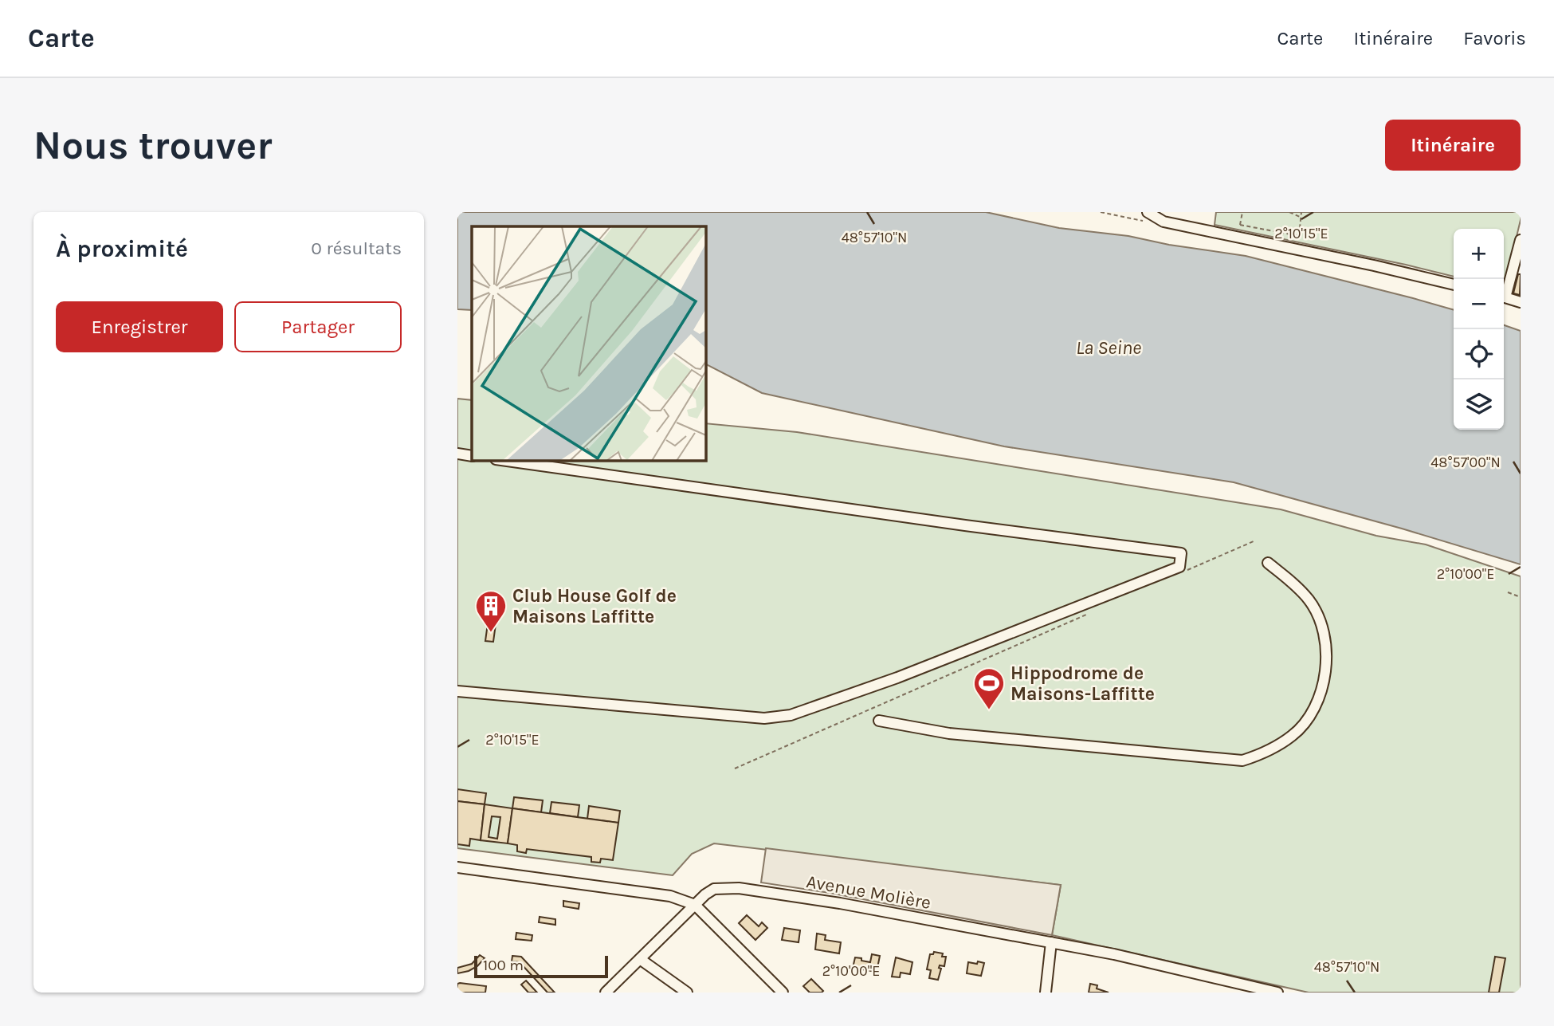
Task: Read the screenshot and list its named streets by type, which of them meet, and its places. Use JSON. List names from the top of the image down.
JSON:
{
  "streets": {
    "street": ["Avenue Molière"]
  },
  "water": ["La Seine"],
  "places": {
    "building": ["Club House Golf de Maisons Laffitte"],
    "sports": ["Hippodrome de Maisons-Laffitte"]
  },
  "scale_bar": "100 m",
  "page": {
    "header": "Carte",
    "nav": ["Carte", "Itinéraire", "Favoris"],
    "buttons": [
      "Itinéraire",
      ["Enregistrer", "Partager"]
    ],
    "title": "Nous trouver",
    "heading": ["À proximité", "0 résultats"],
    "map_buttons": ["+", "−"],
    "scale": "100 m"
  },
  "coordinates": [
    "2°10'15\"E",
    "48°57'10\"N",
    "48°57'00\"N",
    "2°10'00\"E"
  ]
}
